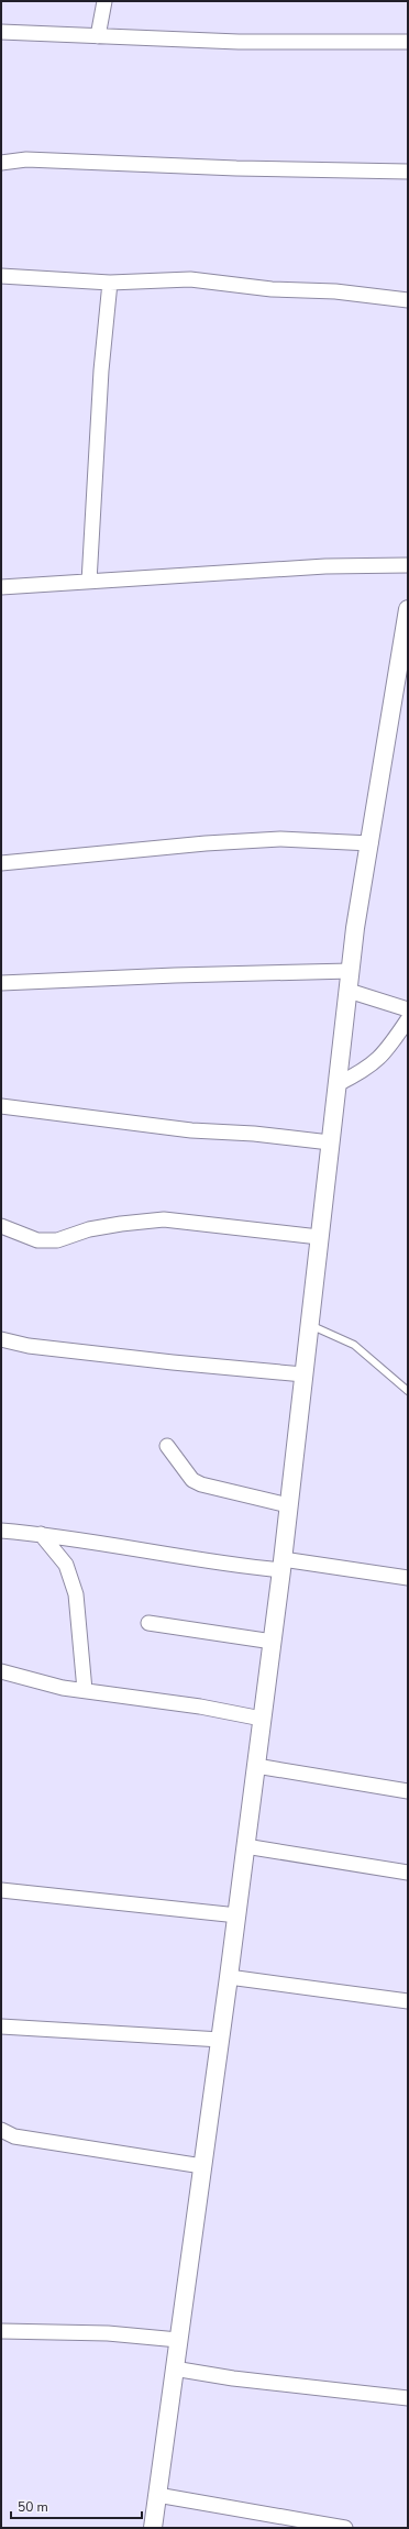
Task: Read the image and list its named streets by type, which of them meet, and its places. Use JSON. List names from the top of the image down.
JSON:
{
  "scale_bar": "50 m"
}
